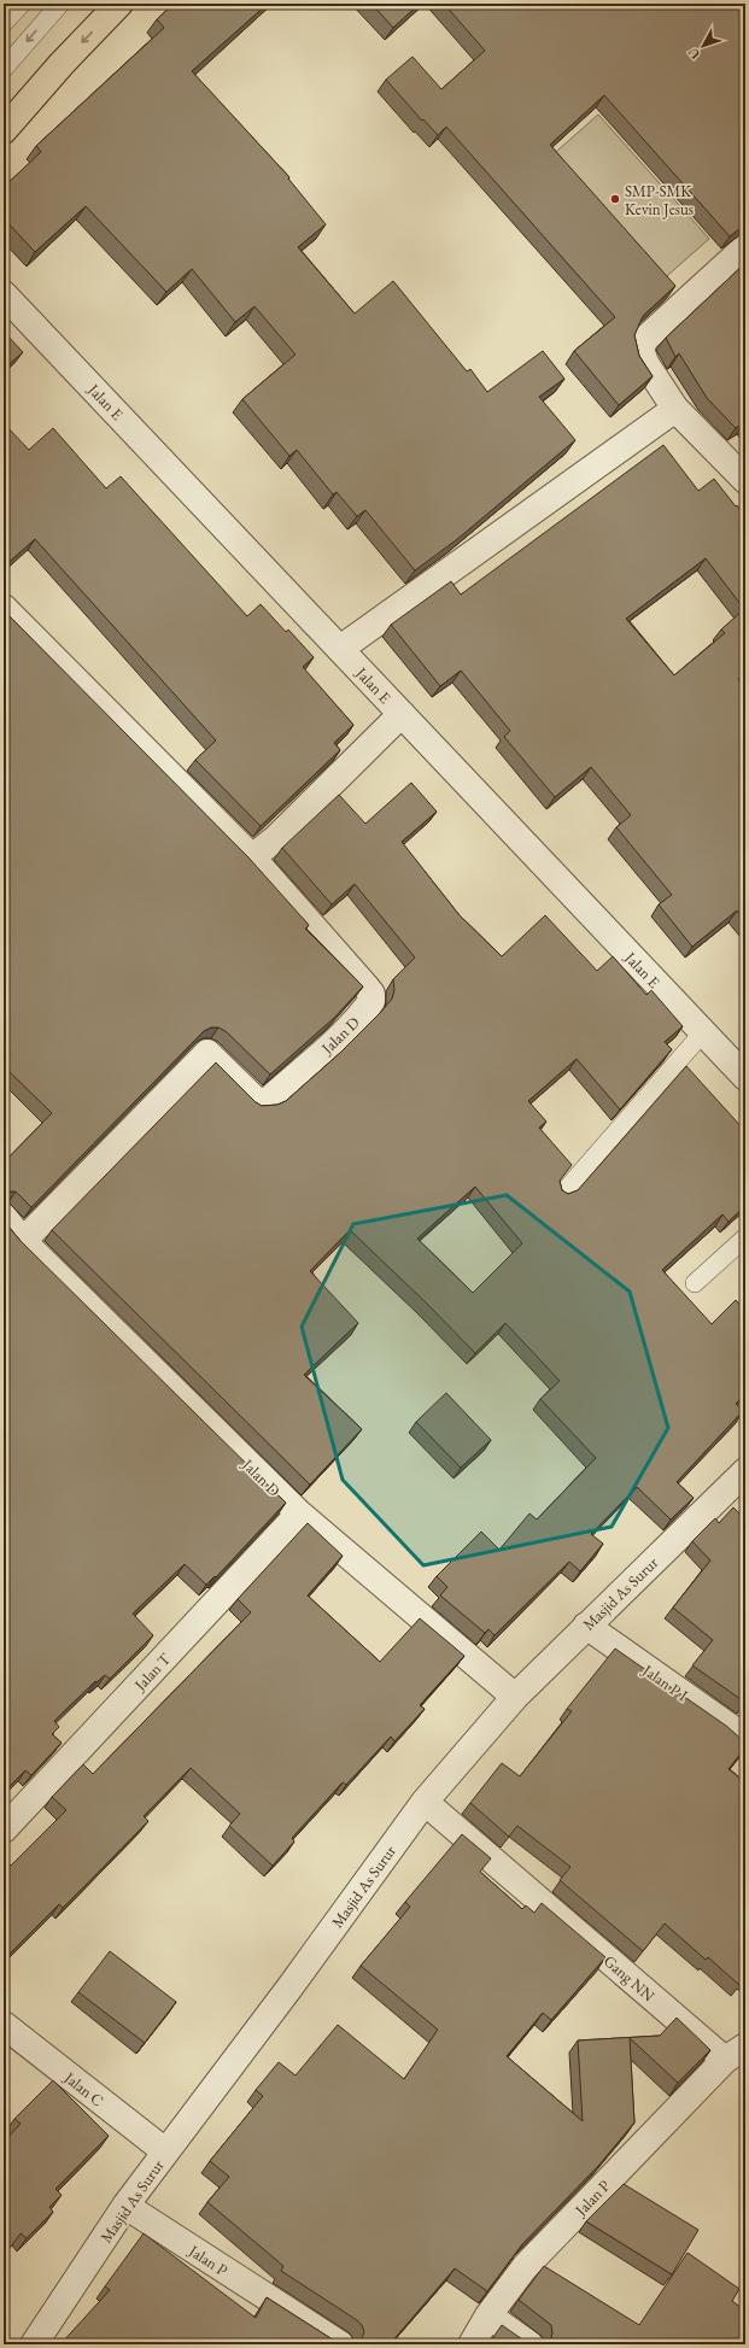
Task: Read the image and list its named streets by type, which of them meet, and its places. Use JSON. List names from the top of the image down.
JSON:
{
  "streets": {
    "street": [
      "Jalan E",
      "Jalan D",
      "Masjid As Surur",
      "Jalan T",
      "Jalan P I",
      "Gang NN",
      "Jalan C",
      "Jalan P"
    ]
  },
  "crossings": [
    ["Jalan D", "Masjid As Surur"],
    ["Jalan D", "Jalan T"],
    ["Masjid As Surur", "Jalan P I"],
    ["Masjid As Surur", "Gang NN"],
    ["Masjid As Surur", "Jalan C"],
    ["Masjid As Surur", "Jalan P"],
    ["Gang NN", "Jalan P"]
  ],
  "places": ["SMP-SMK Kevin Jesus"],
  "north": "bottom left"
}
